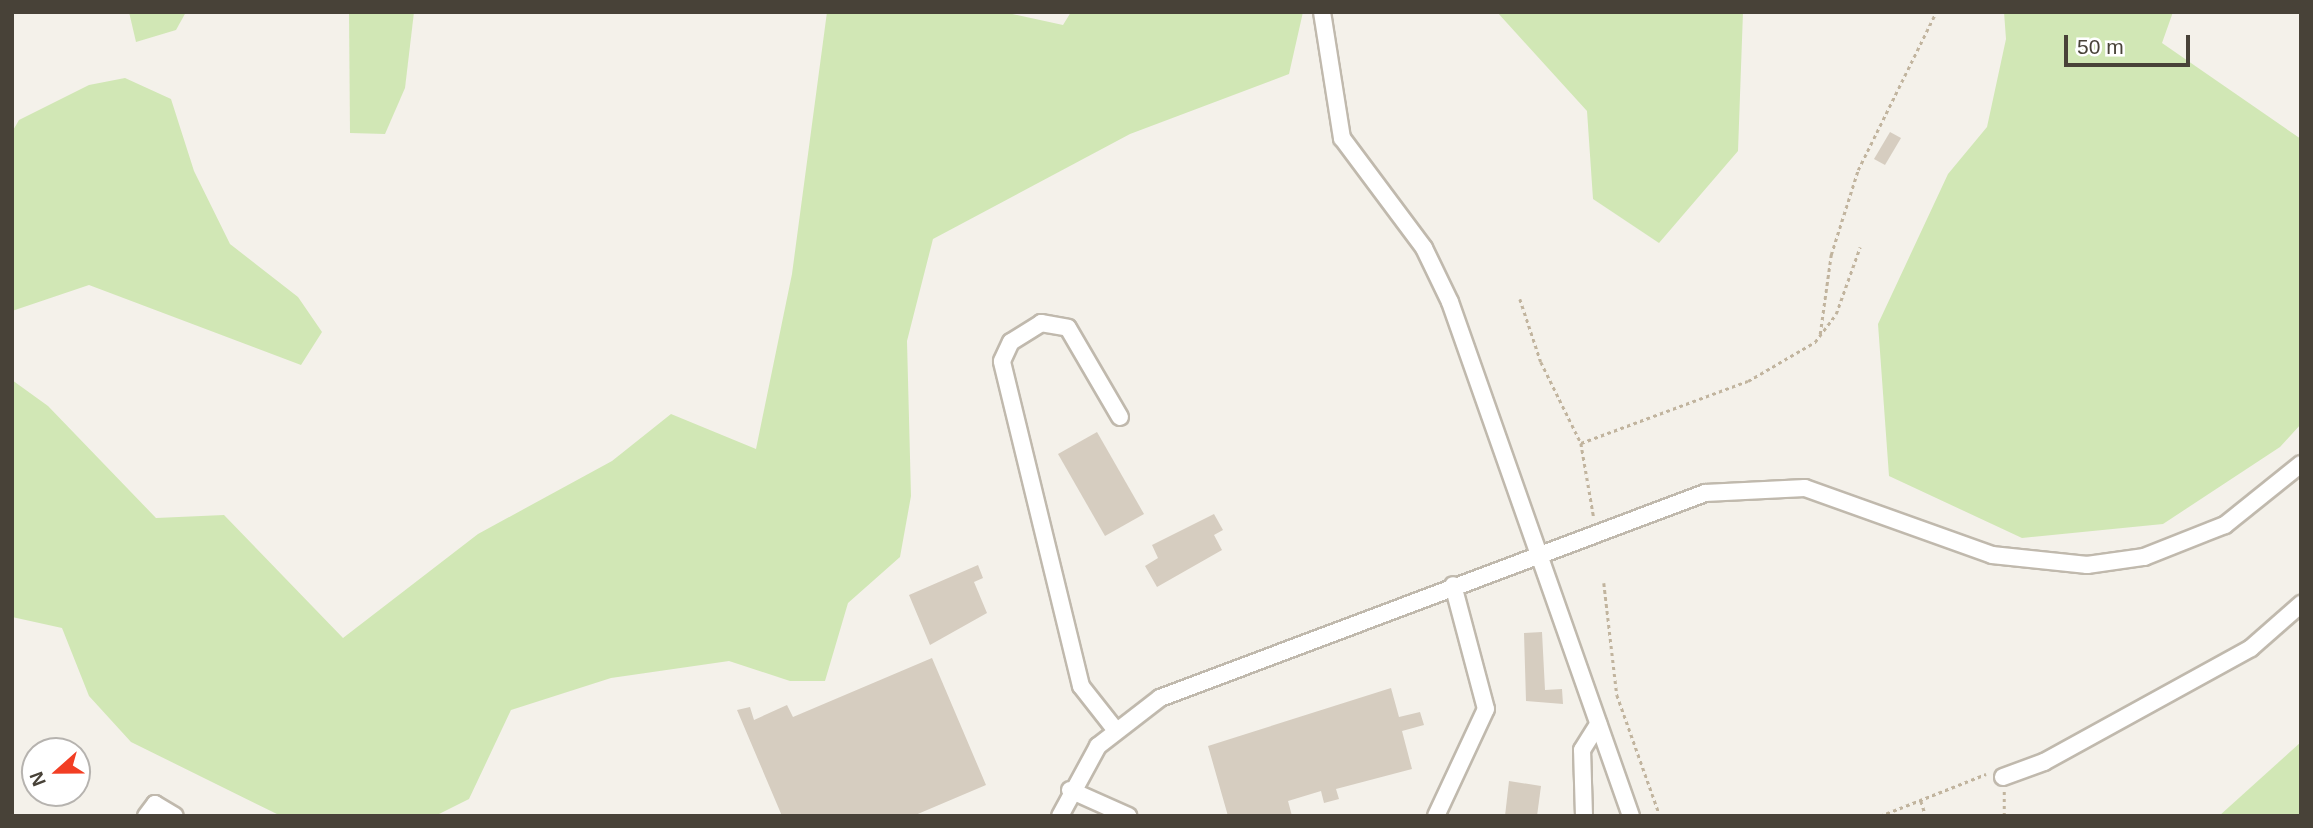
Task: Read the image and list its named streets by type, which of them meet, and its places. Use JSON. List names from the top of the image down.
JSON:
{
  "scale_bar": "50 m",
  "north": "left"
}
